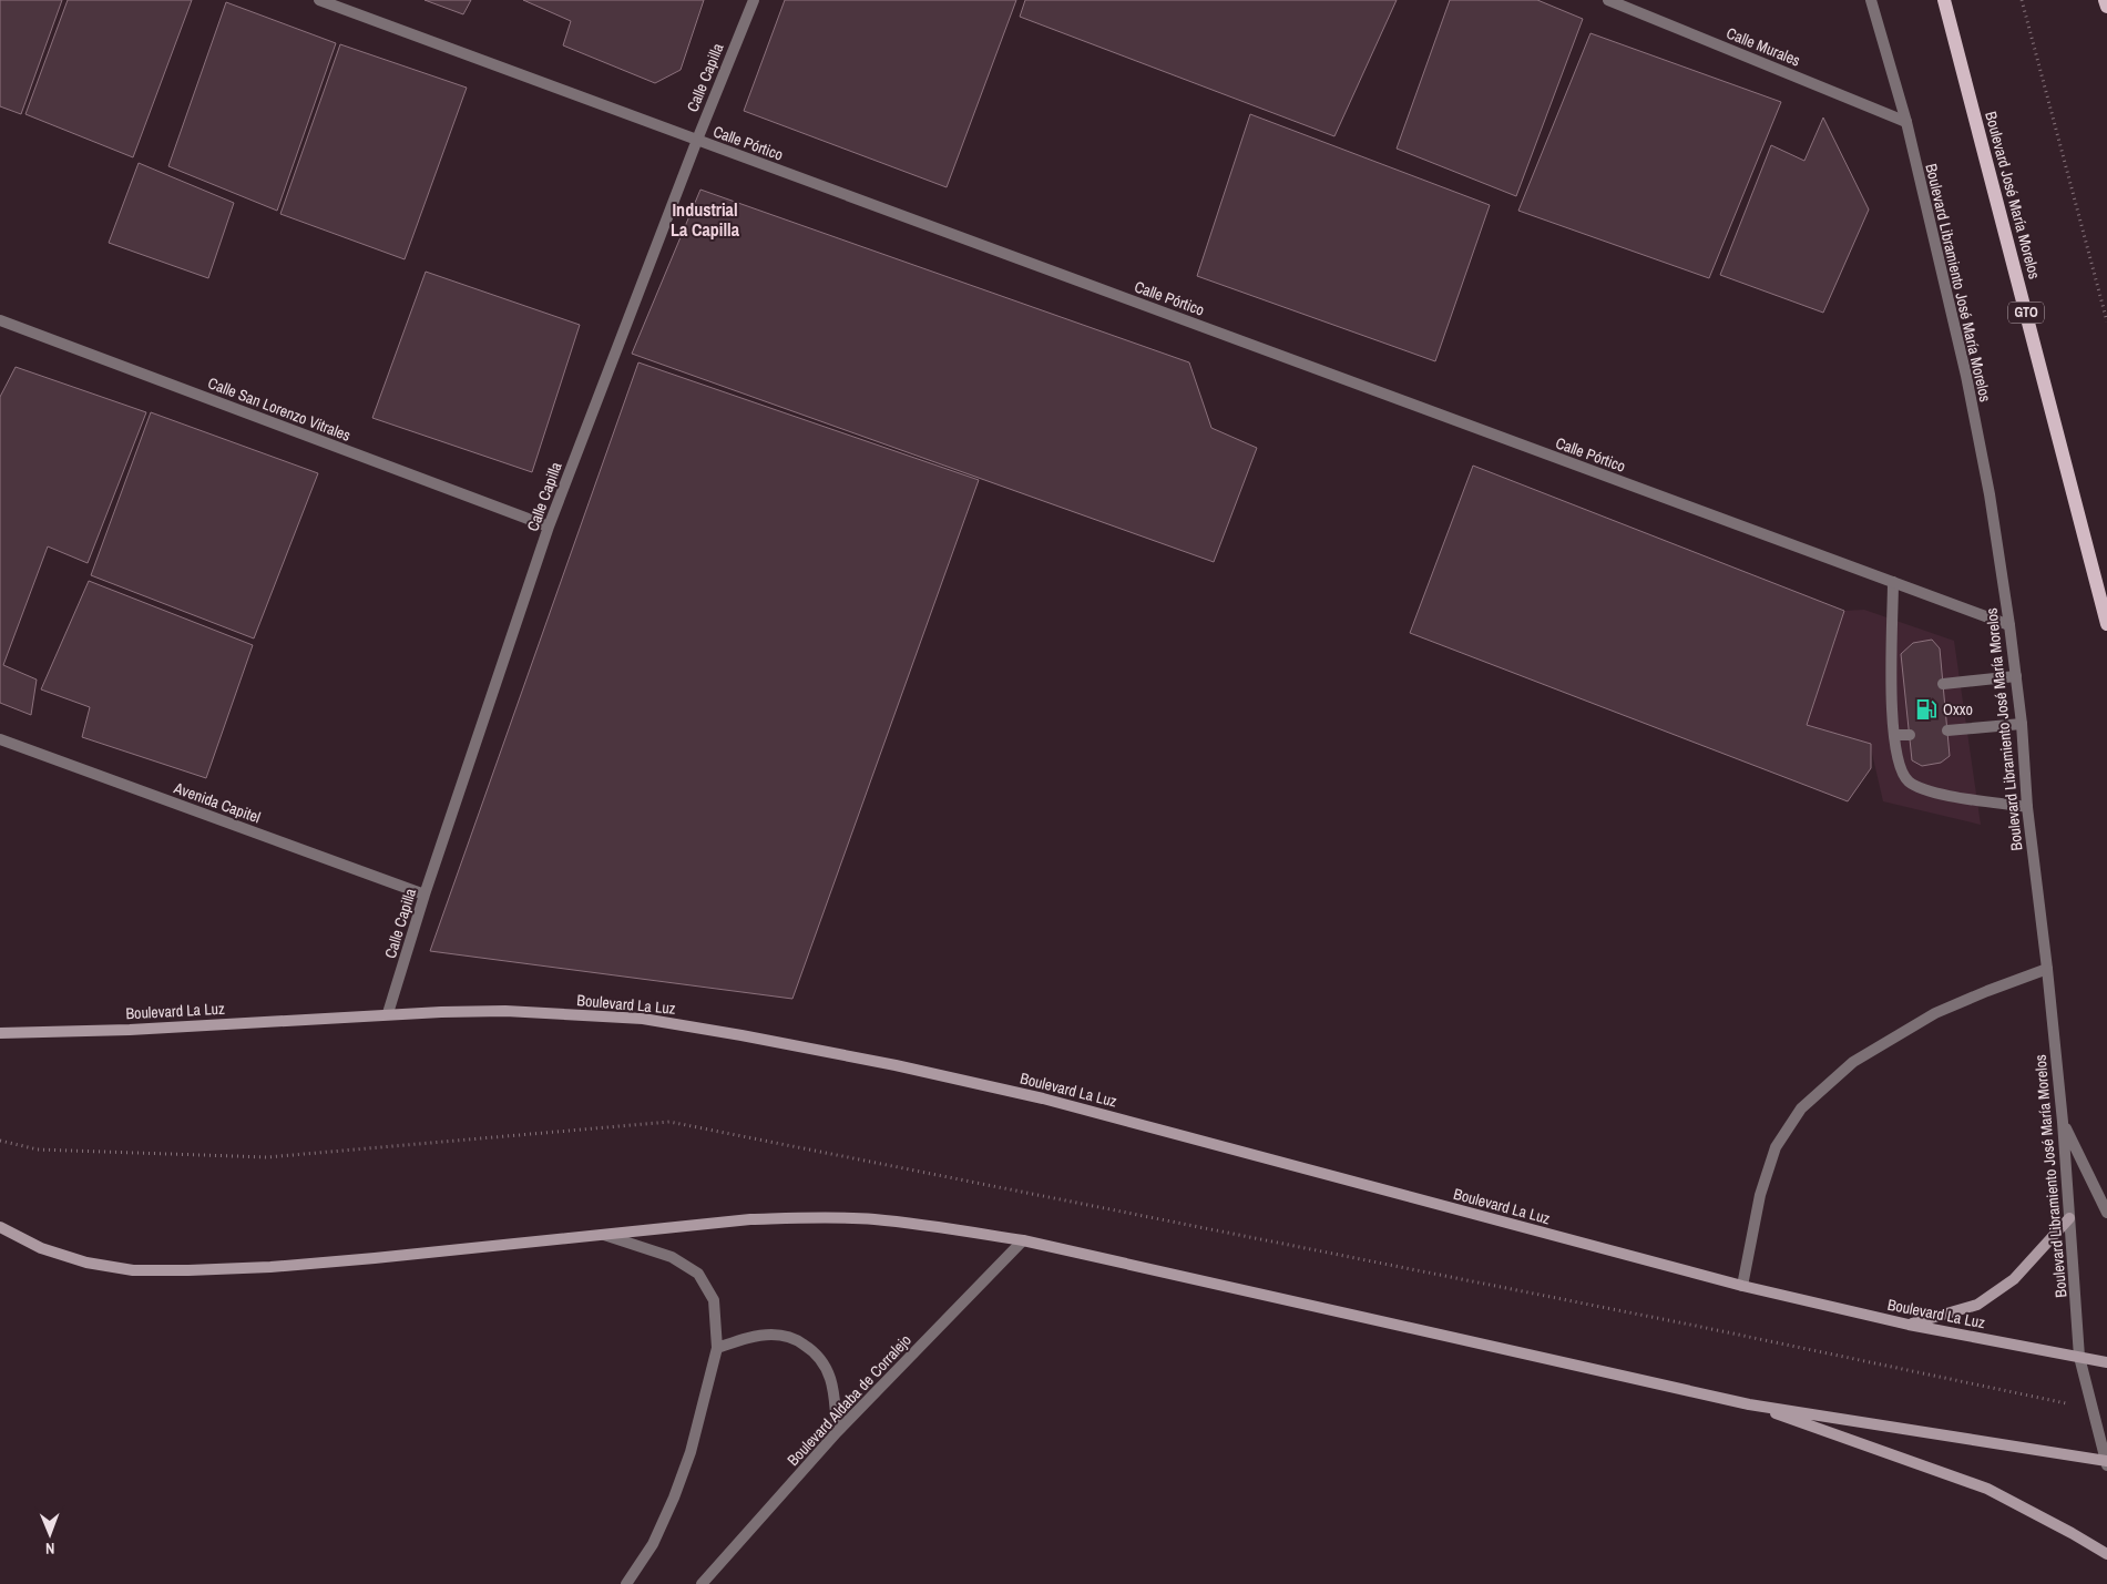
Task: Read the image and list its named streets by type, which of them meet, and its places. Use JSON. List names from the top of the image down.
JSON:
{
  "streets": {
    "main road": ["Boulevard José María Morelos", "GTO", "Boulevard La Luz"],
    "street": [
      "Calle Murales",
      "Calle Capilla",
      "Calle Pórtico",
      "Boulevard Libramiento José María Morelos",
      "Calle San Lorenzo Vitrales",
      "Avenida Capitel",
      "Boulevard Aldaba de Corralejo"
    ]
  },
  "crossings": [
    ["Calle Murales", "Boulevard Libramiento José María Morelos"],
    ["Calle Capilla", "Calle Pórtico"],
    ["Calle Capilla", "Calle San Lorenzo Vitrales"],
    ["Calle Capilla", "Avenida Capitel"],
    ["Calle Capilla", "Boulevard La Luz"],
    ["Calle Pórtico", "Boulevard Libramiento José María Morelos"],
    ["Boulevard Libramiento José María Morelos", "Boulevard La Luz"]
  ],
  "districts": ["Industrial La Capilla"],
  "places": {
    "fuel station": ["Oxxo"]
  },
  "north": "bottom"
}
